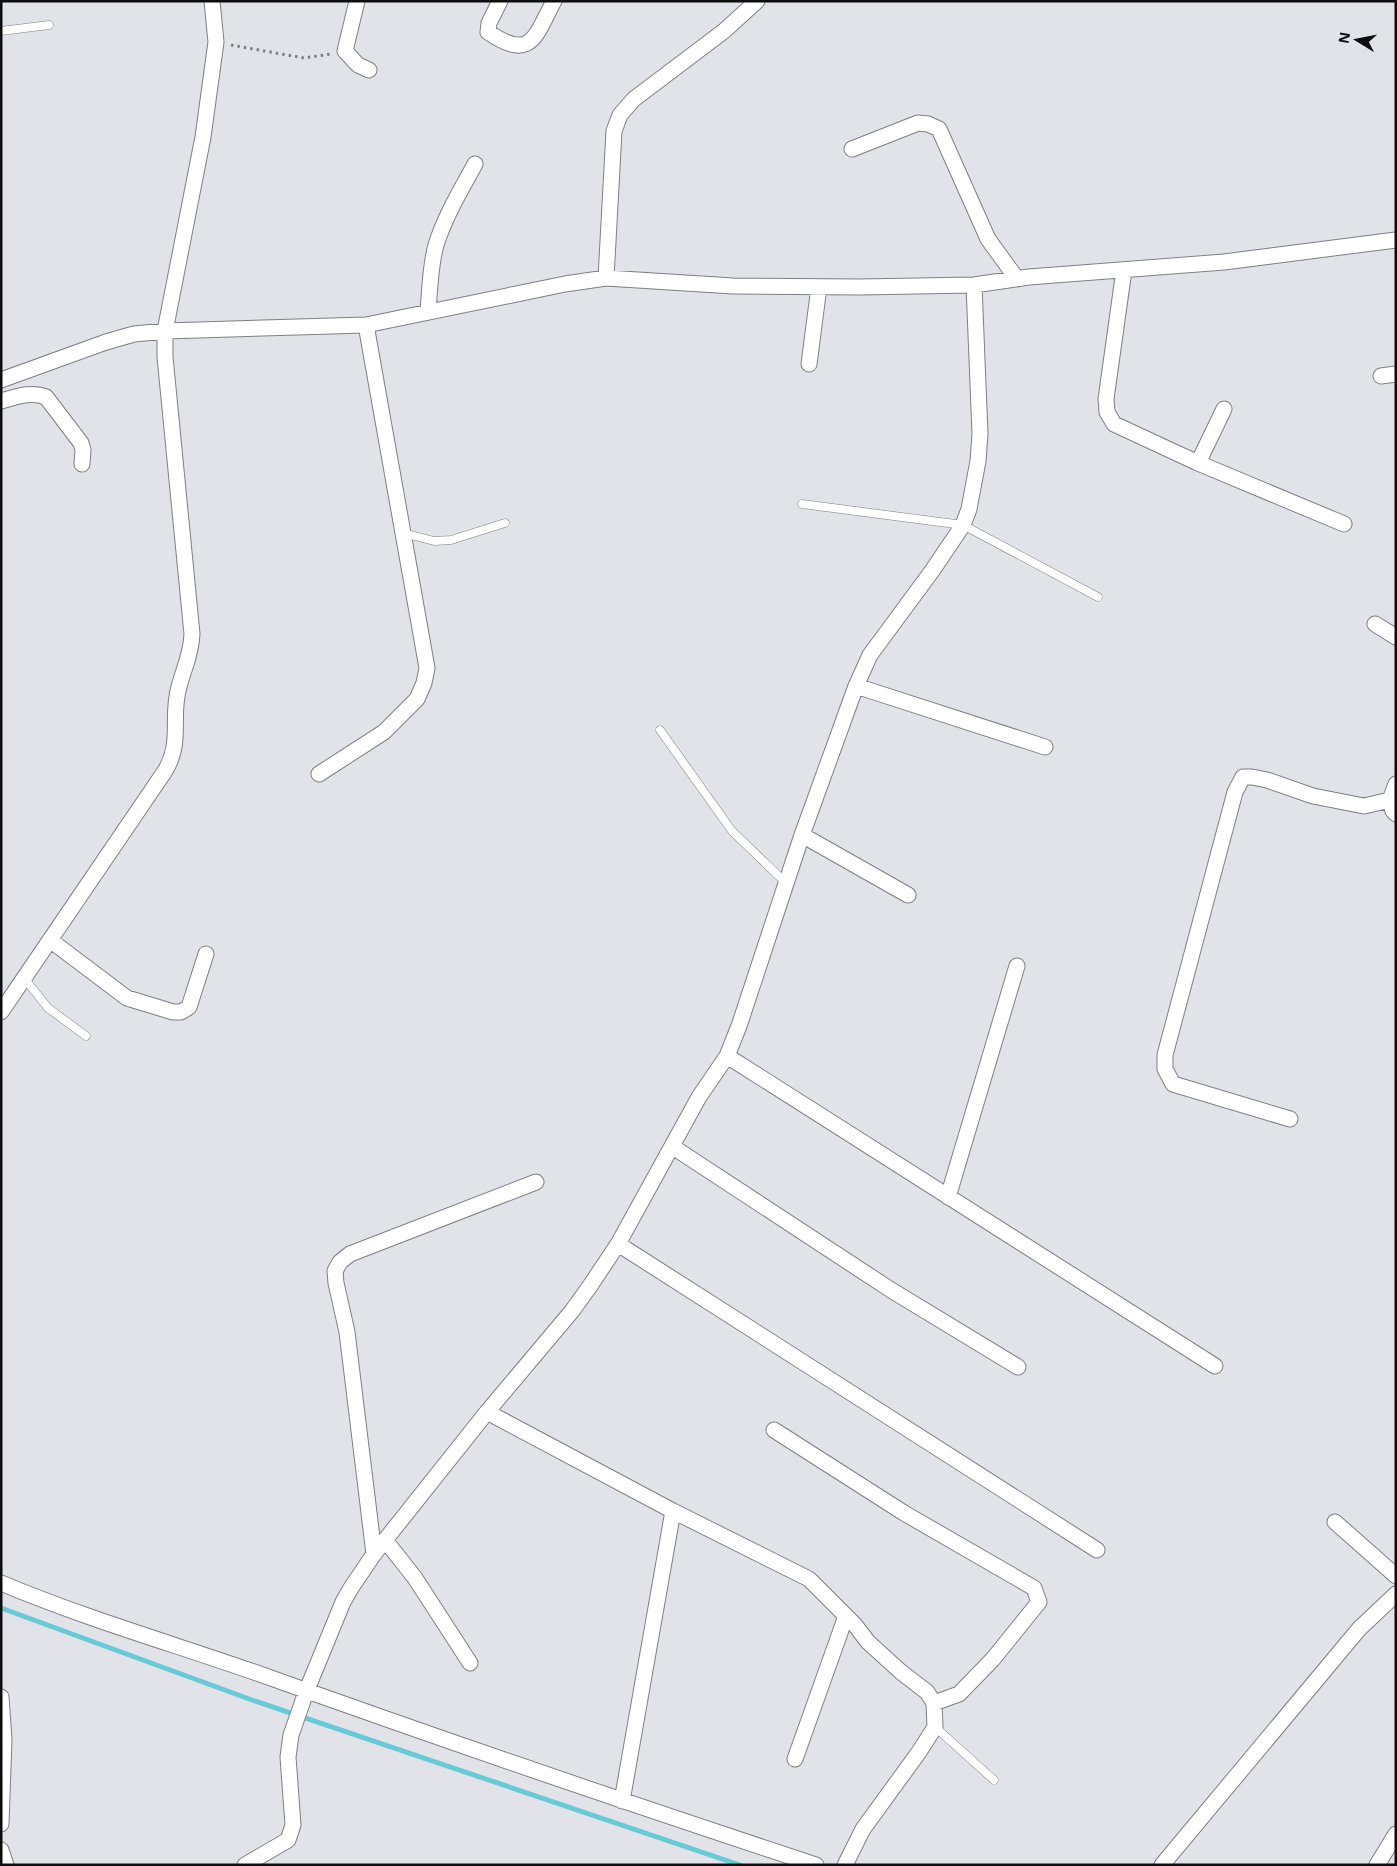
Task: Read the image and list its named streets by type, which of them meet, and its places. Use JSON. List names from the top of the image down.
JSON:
{
  "north": "left"
}
